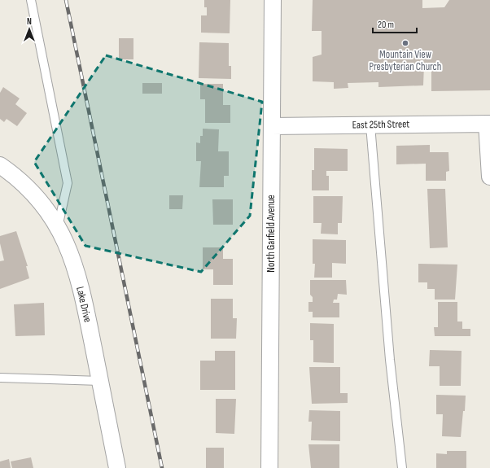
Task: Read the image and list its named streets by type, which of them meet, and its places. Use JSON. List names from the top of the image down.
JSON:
{
  "streets": {
    "street": ["East 25th Street", "North Garfield Avenue", "Lake Drive"]
  },
  "crossings": [
    ["East 25th Street", "North Garfield Avenue"]
  ],
  "places": ["Mountain View Presbyterian Church"],
  "scale_bar": "20 m",
  "north": "top"
}
